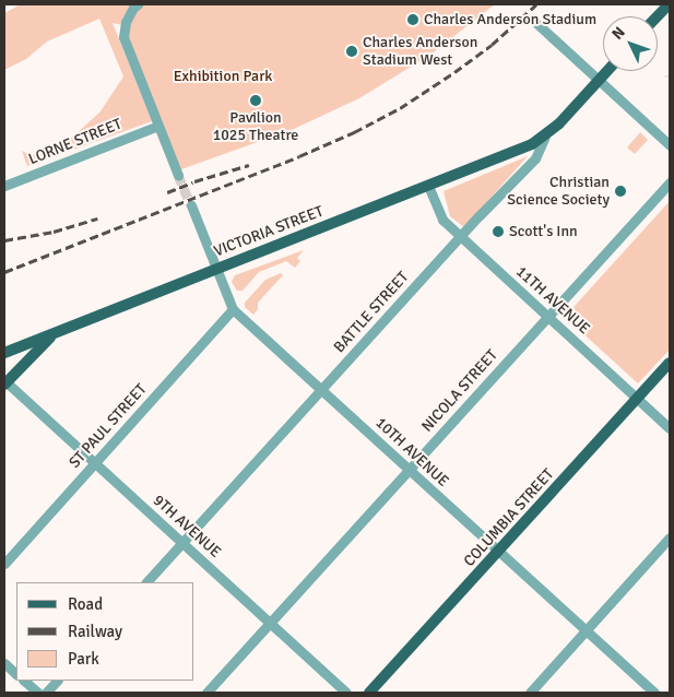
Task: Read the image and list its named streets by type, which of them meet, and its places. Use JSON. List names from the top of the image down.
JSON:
{
  "streets": {
    "main road": ["VICTORIA STREET", "BATTLE STREET", "COLUMBIA STREET"],
    "street": [
      "LORNE STREET",
      "11TH AVENUE",
      "NICOLA STREET",
      "ST PAUL STREET",
      "10TH AVENUE",
      "9TH AVENUE"
    ]
  },
  "crossings": [
    ["VICTORIA STREET", "11TH AVENUE"],
    ["VICTORIA STREET", "BATTLE STREET"],
    ["VICTORIA STREET", "10TH AVENUE"],
    ["11TH AVENUE", "BATTLE STREET"],
    ["11TH AVENUE", "NICOLA STREET"],
    ["11TH AVENUE", "COLUMBIA STREET"],
    ["BATTLE STREET", "10TH AVENUE"],
    ["BATTLE STREET", "9TH AVENUE"],
    ["NICOLA STREET", "10TH AVENUE"],
    ["NICOLA STREET", "9TH AVENUE"],
    ["ST PAUL STREET", "10TH AVENUE"],
    ["ST PAUL STREET", "9TH AVENUE"],
    ["10TH AVENUE", "COLUMBIA STREET"]
  ],
  "parks": ["Exhibition Park"],
  "places": [
    "Charles Anderson Stadium",
    "Charles Anderson Stadium West",
    "Pavilion 1025 Theatre",
    "Christian Science Society",
    "Scott's Inn"
  ],
  "legend": ["Road", "Railway", "Park"],
  "north": "top left"
}
